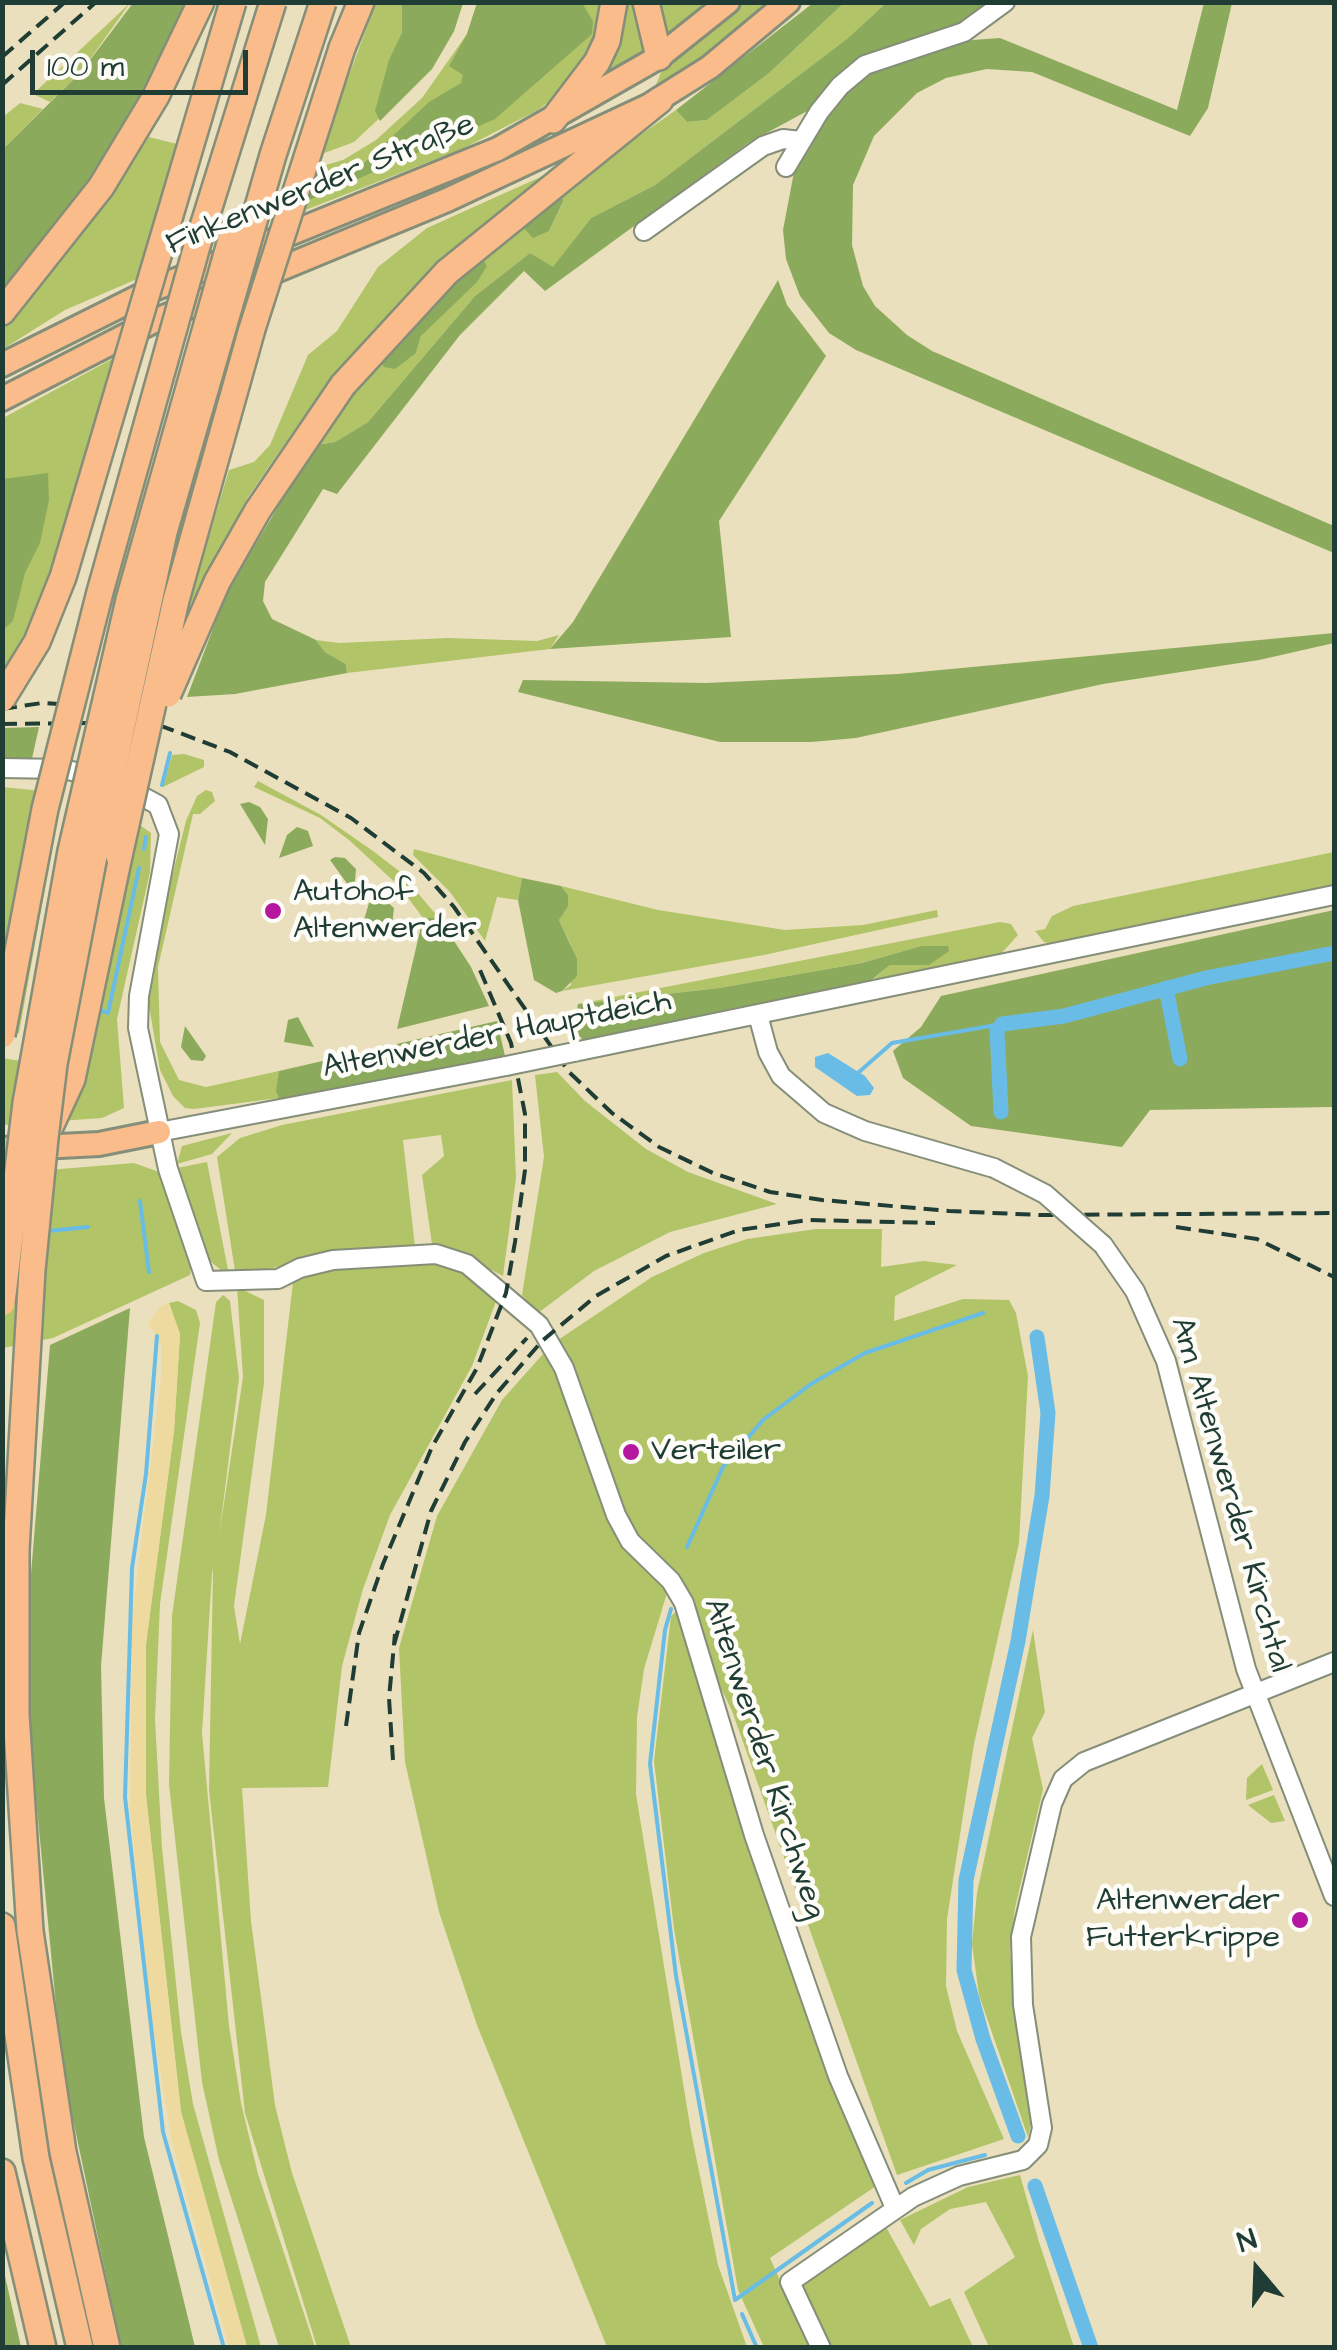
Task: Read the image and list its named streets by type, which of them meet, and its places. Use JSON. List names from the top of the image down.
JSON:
{
  "streets": {
    "main road": ["Finkenwerder Straße"],
    "street": ["Altenwerder Hauptdeich", "Am Altenwerder Kirchtal", "Altenwerder Kirchweg"]
  },
  "crossings": [
    ["Altenwerder Hauptdeich", "Am Altenwerder Kirchtal"],
    ["Altenwerder Hauptdeich", "Altenwerder Kirchweg"]
  ],
  "places": ["Autohof Altenwerder", "Verteiler", "Altenwerder Futterkrippe"],
  "scale_bar": "100 m",
  "north": "top"
}
